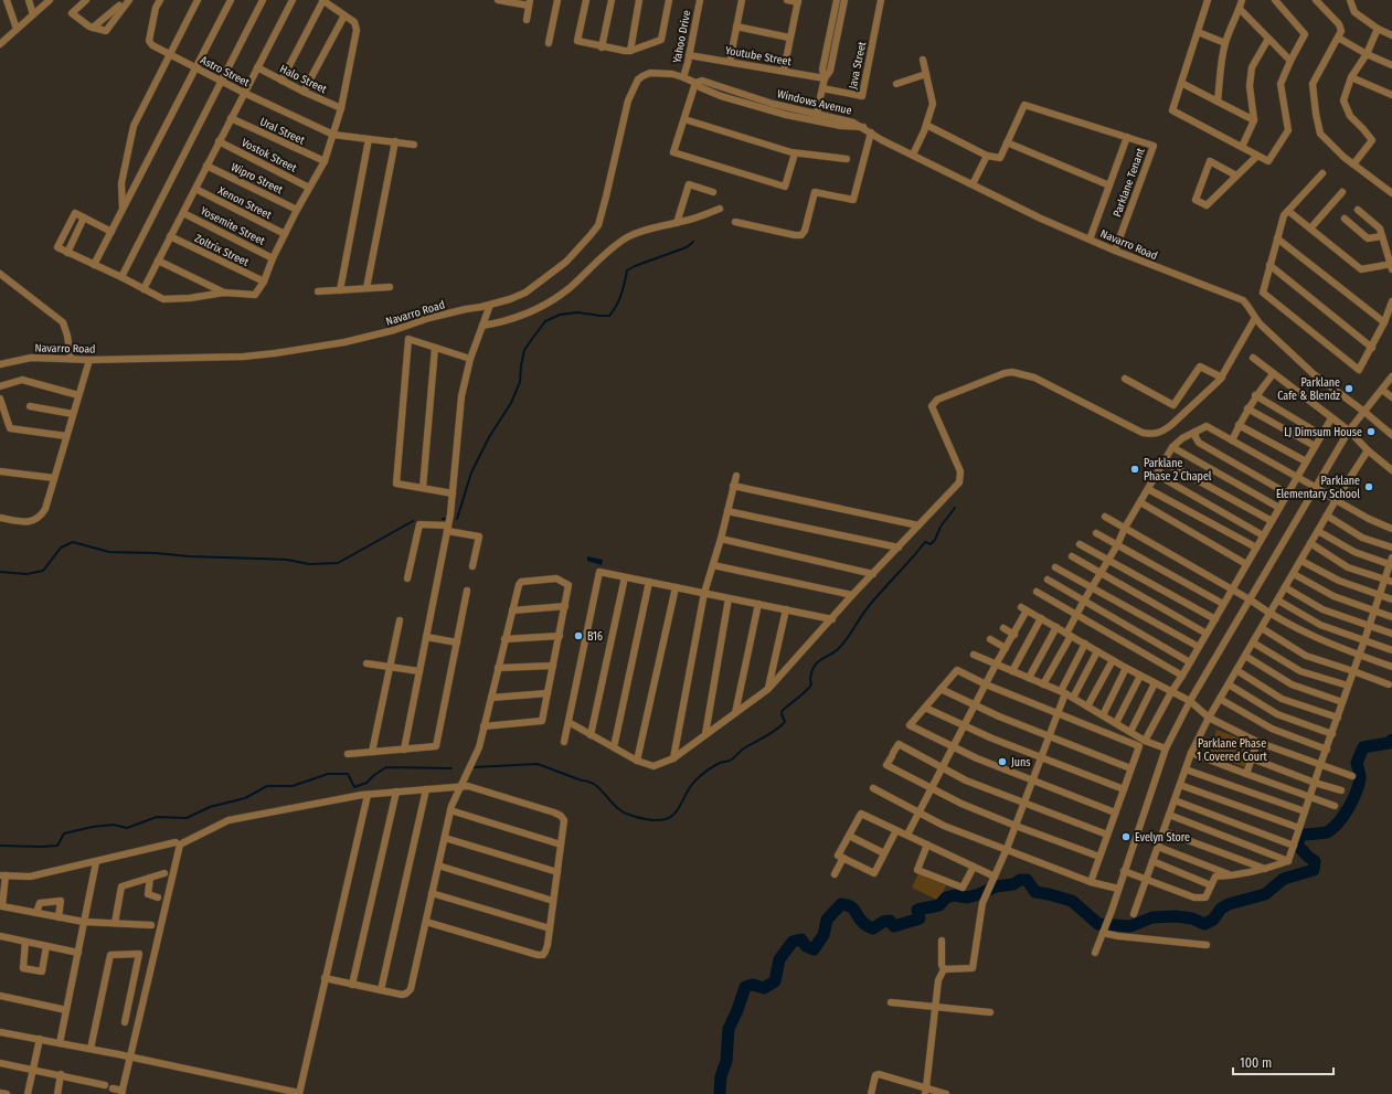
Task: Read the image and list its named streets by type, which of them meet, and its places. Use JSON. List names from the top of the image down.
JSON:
{
  "streets": {
    "street": [
      "Yahoo Drive",
      "Youtube Street",
      "Java Street",
      "Astro Street",
      "Halo Street",
      "Windows Avenue",
      "Ural Street",
      "Vostok Street",
      "Wipro Street",
      "Parklane Tenant",
      "Xenon Street",
      "Yosemite Street",
      "Navarro Road",
      "Zoltrix Street"
    ]
  },
  "crossings": [
    ["Yahoo Drive", "Youtube Street"],
    ["Yahoo Drive", "Navarro Road"],
    ["Windows Avenue", "Navarro Road"],
    ["Parklane Tenant", "Navarro Road"]
  ],
  "parks": ["Parklane Phase 1 Covered Court"],
  "places": [
    "Parklane Cafe & Blendz",
    "LJ Dimsum House",
    "Parklane Phase 2 Chapel",
    "Parklane Elementary School",
    "B16",
    "Juns",
    "Evelyn Store"
  ],
  "scale_bar": "100 m"
}
